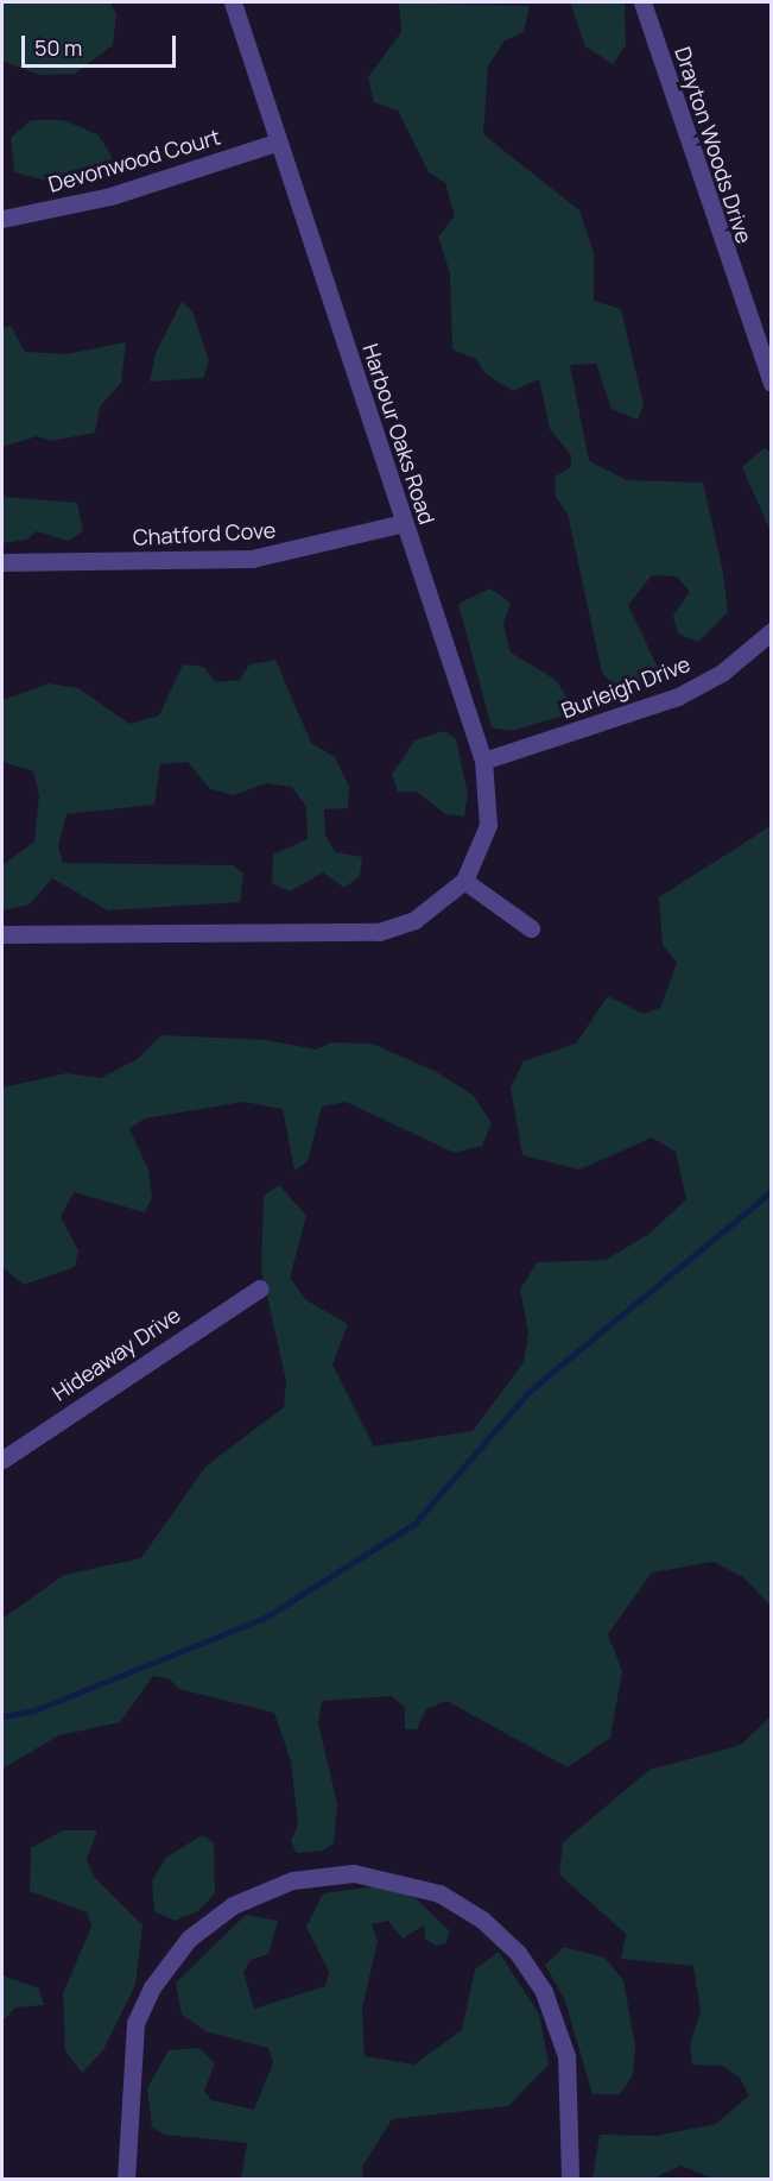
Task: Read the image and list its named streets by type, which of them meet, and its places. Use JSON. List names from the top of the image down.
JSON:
{
  "streets": {
    "street": [
      "Drayton Woods Drive",
      "Devonwood Court",
      "Harbour Oaks Road",
      "Chatford Cove",
      "Burleigh Drive",
      "Hideaway Drive"
    ]
  },
  "crossings": [
    ["Devonwood Court", "Harbour Oaks Road"],
    ["Harbour Oaks Road", "Chatford Cove"],
    ["Harbour Oaks Road", "Burleigh Drive"]
  ],
  "scale_bar": "50 m"
}
